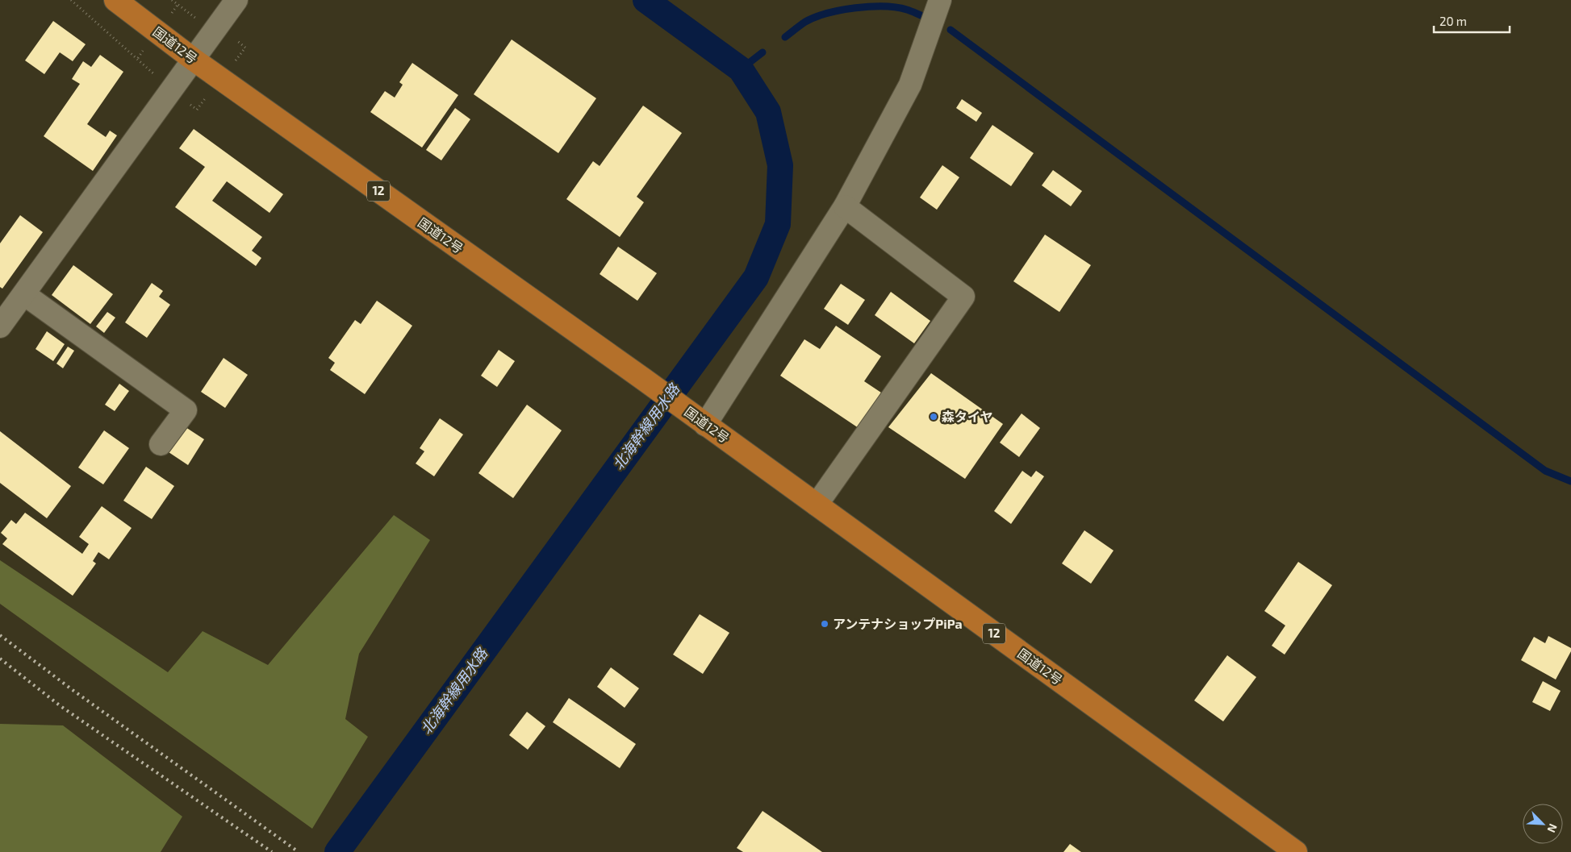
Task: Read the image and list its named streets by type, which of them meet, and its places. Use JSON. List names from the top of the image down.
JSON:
{
  "streets": {
    "highway": ["国道12号", "12"]
  },
  "water": ["北海幹線用水路"],
  "places": ["森タイヤ", "アンテナショップPiPa"],
  "scale_bar": "20 m",
  "north": "bottom right"
}
